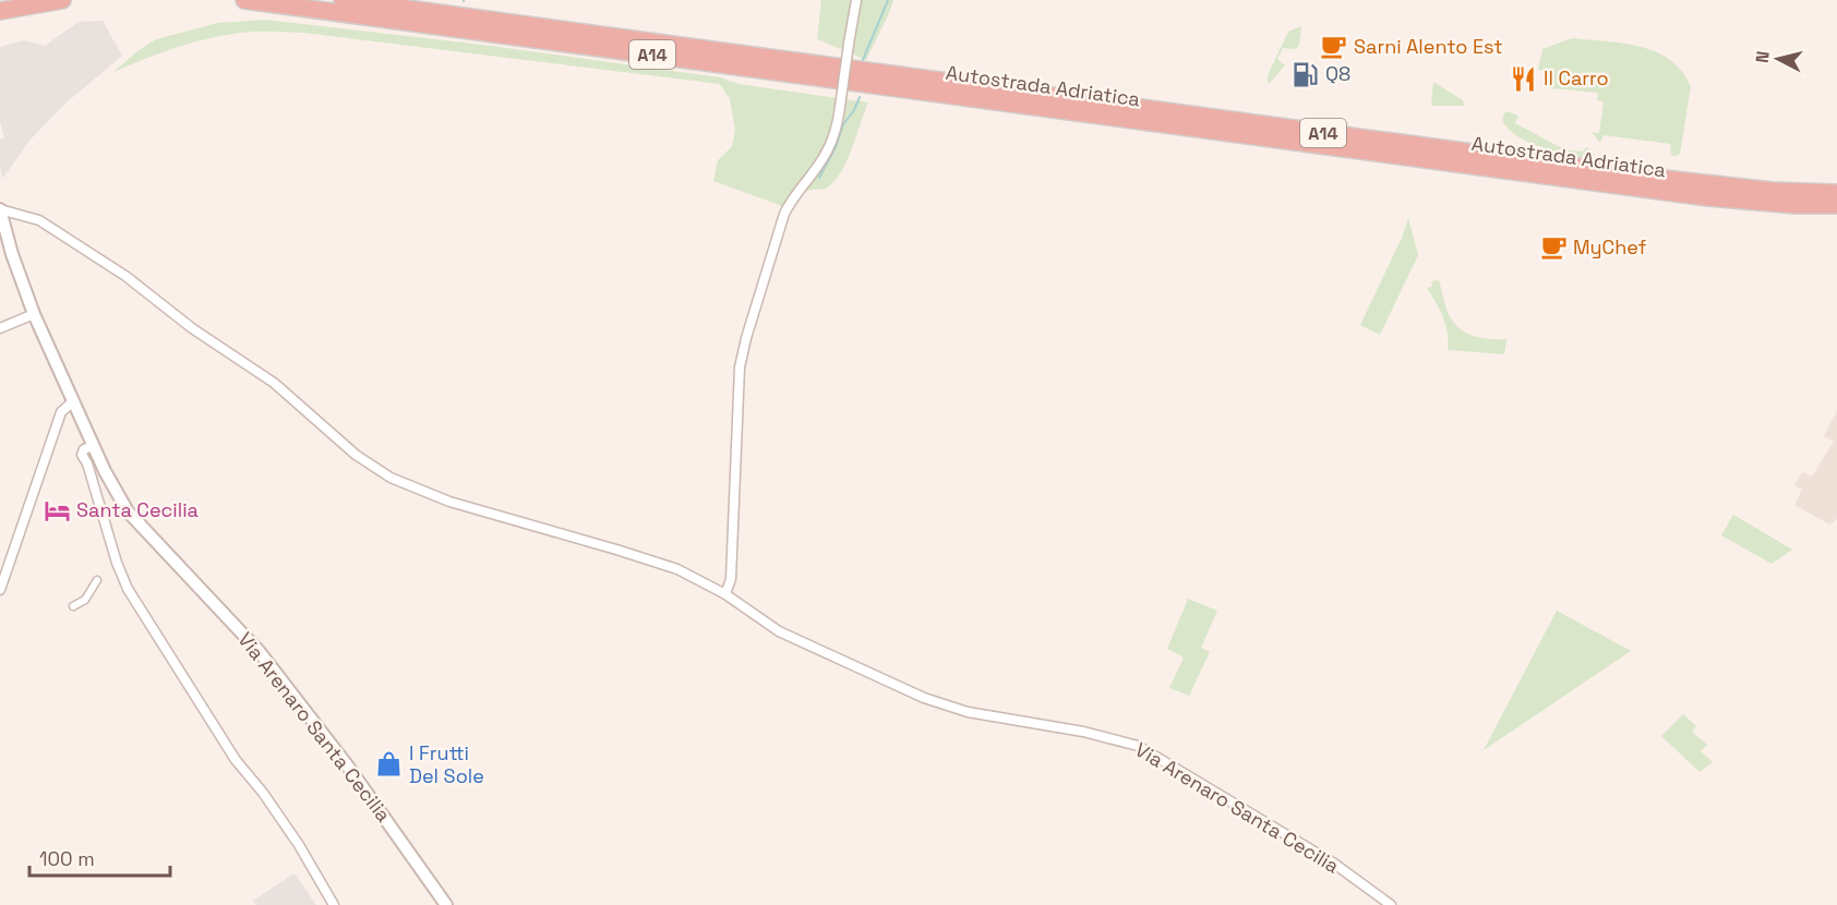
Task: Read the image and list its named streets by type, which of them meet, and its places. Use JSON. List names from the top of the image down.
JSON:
{
  "streets": {
    "highway": ["A14", "Autostrada Adriatica"],
    "street": ["Via Arenaro Santa Cecilia"]
  },
  "places": {
    "cafe": ["Sarni Alento Est", "MyChef"],
    "fuel station": ["Q8"],
    "restaurant": ["Il Carro"],
    "hotel": ["Santa Cecilia"],
    "shop": ["I Frutti Del Sole"]
  },
  "scale_bar": "100 m",
  "north": "left"
}
